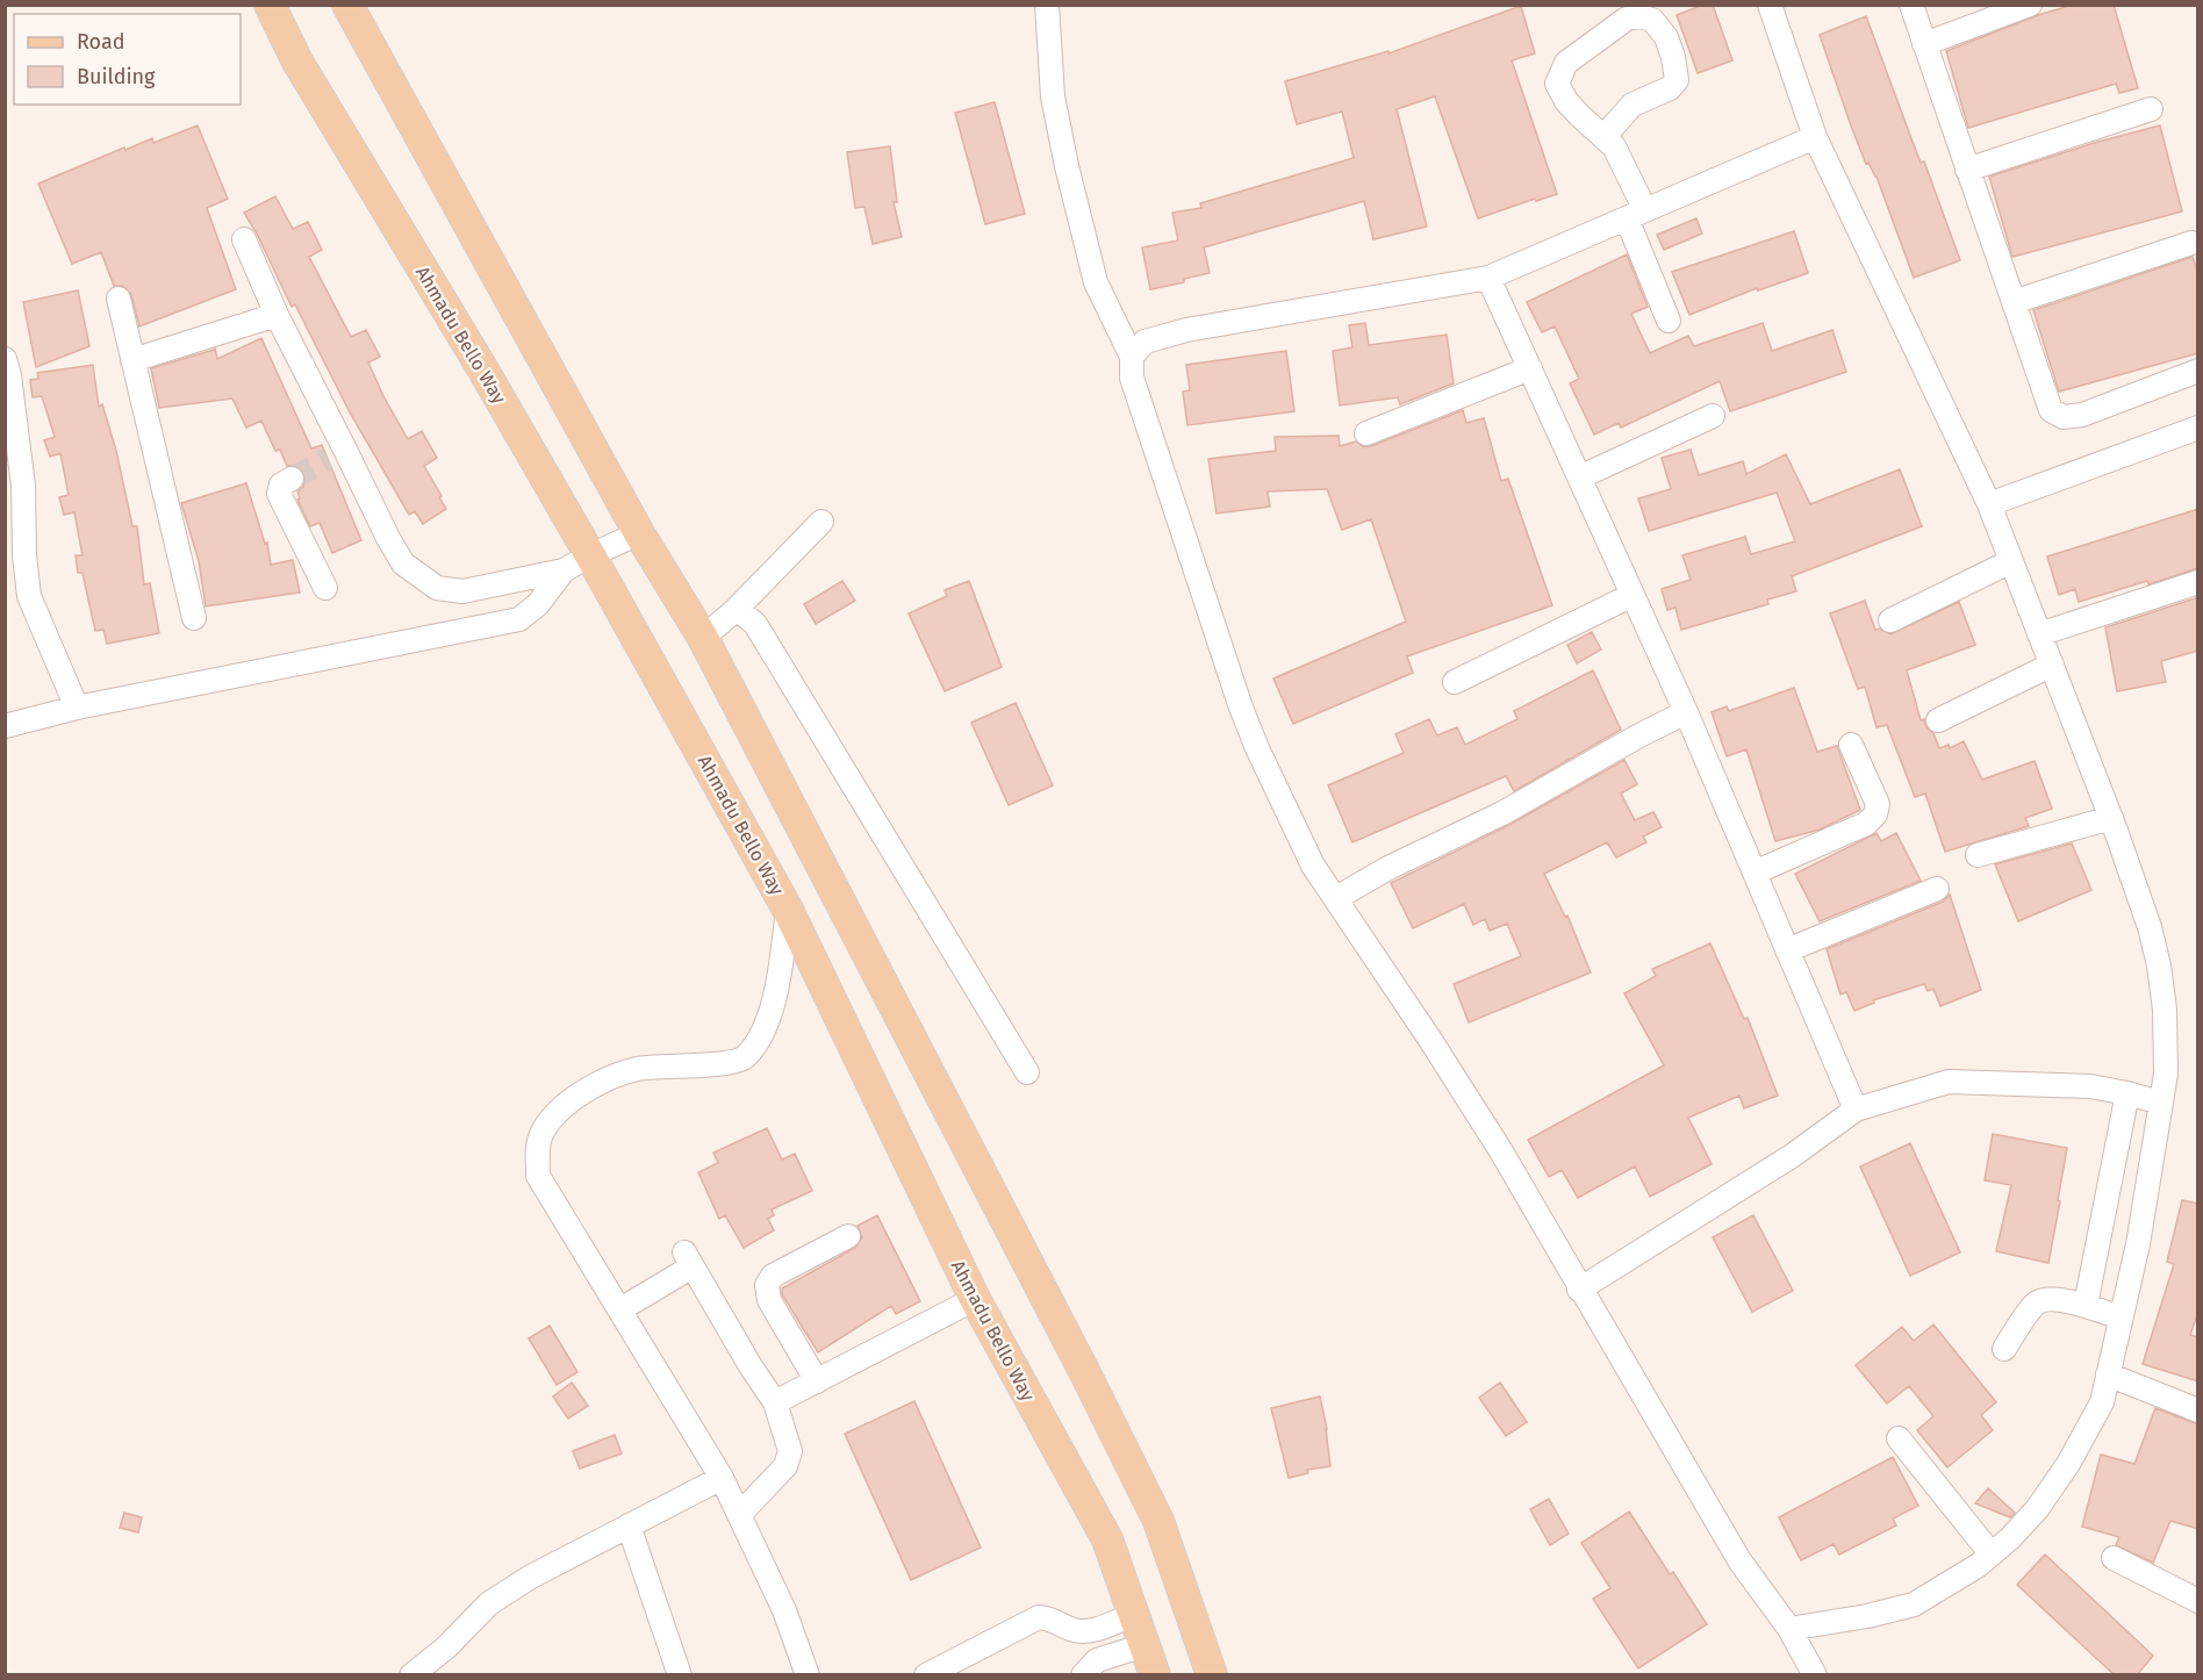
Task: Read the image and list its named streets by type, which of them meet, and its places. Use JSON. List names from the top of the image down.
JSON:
{
  "streets": {
    "main road": ["Ahmadu Bello Way"]
  },
  "legend": ["Road", "Building"]
}
